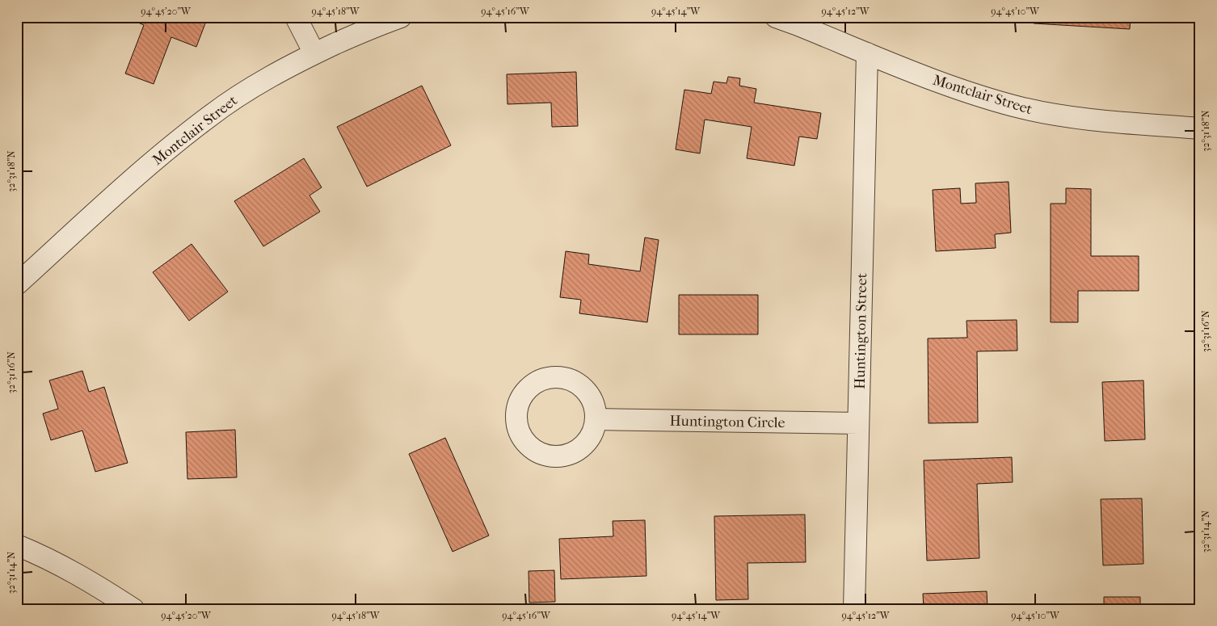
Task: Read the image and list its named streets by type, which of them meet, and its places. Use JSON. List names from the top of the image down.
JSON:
{
  "streets": {
    "street": ["Montclair Street", "Huntington Street", "Huntington Circle"]
  },
  "crossings": [
    ["Montclair Street", "Huntington Street"],
    ["Huntington Street", "Huntington Circle"]
  ],
  "coordinates": [
    "94°45'20\"W",
    "94°45'18\"W",
    "94°45'16\"W",
    "94°45'14\"W",
    "94°45'12\"W",
    "94°45'10\"W",
    "32°31'18\"N",
    "32°31'16\"N",
    "32°31'14\"N"
  ]
}
